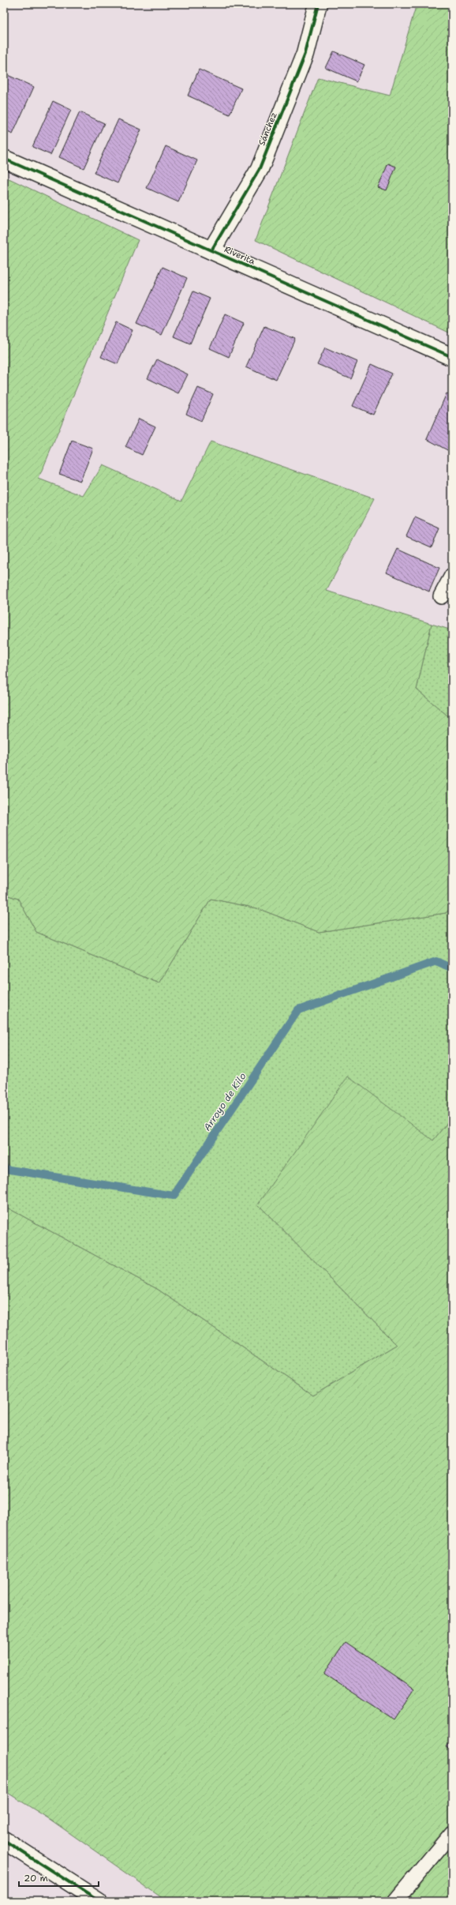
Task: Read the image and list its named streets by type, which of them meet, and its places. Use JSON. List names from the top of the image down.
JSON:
{
  "streets": {
    "street": ["Sánchez", "Riverita"]
  },
  "crossings": [
    ["Sánchez", "Riverita"]
  ],
  "water": ["Arroyo de Kilo"],
  "scale_bar": "20 m"
}
